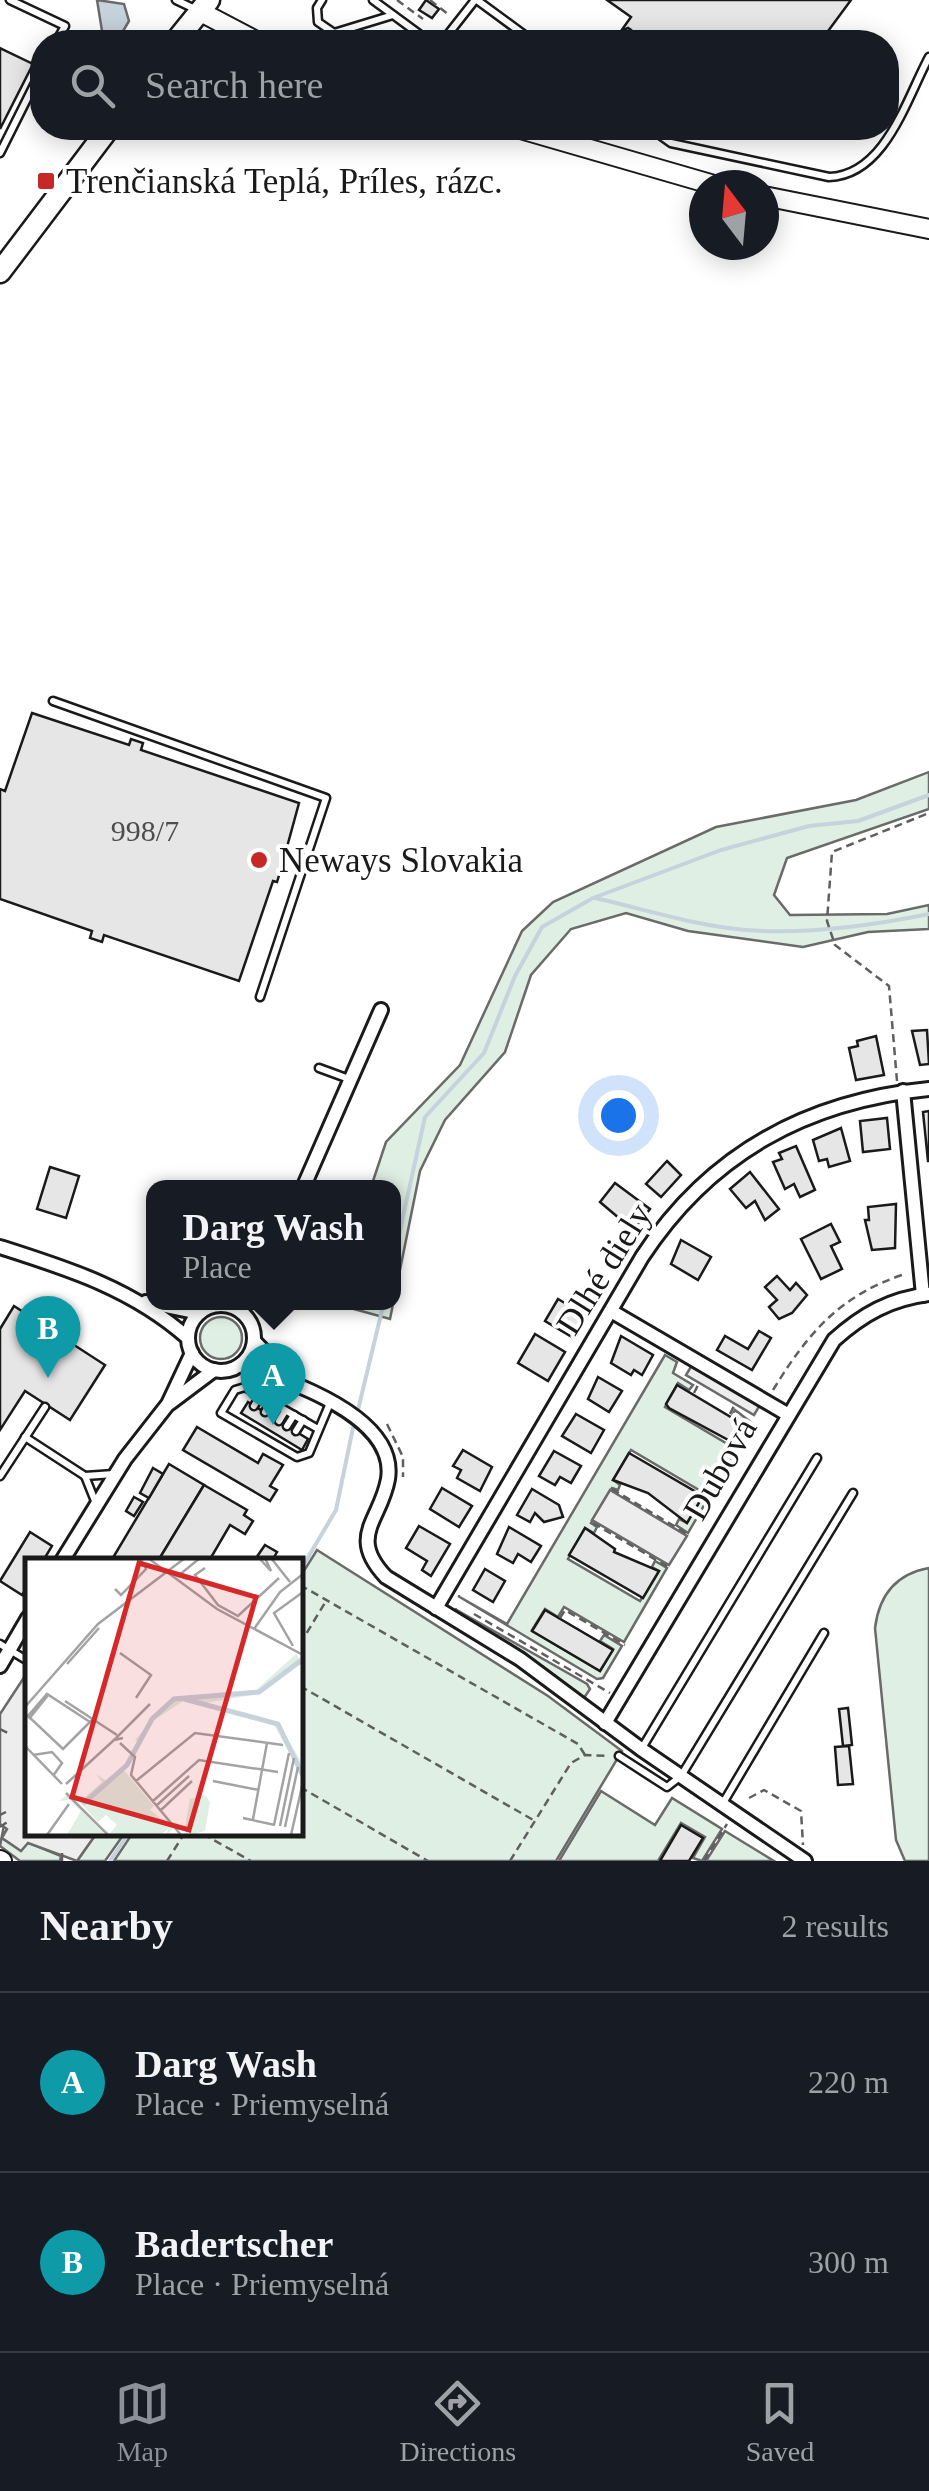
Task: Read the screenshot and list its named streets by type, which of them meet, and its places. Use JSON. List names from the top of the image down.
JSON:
{
  "streets": {
    "street": ["Dlhé diely", "Dubová"]
  },
  "places": {
    "transit": ["Trenčianská Teplá, Príles, rázc."],
    "other": ["Neways Slovakia"]
  },
  "house_numbers": ["998/7"],
  "north": "top",
  "page": {
    "search": "Search here",
    "popup": ["Darg Wash", "Place"],
    "pins": ["B", "A"],
    "heading": ["Nearby", "2 results"],
    "list": [
      {
        "mark": "A",
        "name": "Darg Wash",
        "note": "Place · Priemyselná",
        "value": "220 m"
      },
      {
        "mark": "B",
        "name": "Badertscher",
        "note": "Place · Priemyselná",
        "value": "300 m"
      }
    ],
    "nav": ["Map", "Directions", "Saved"]
  }
}
